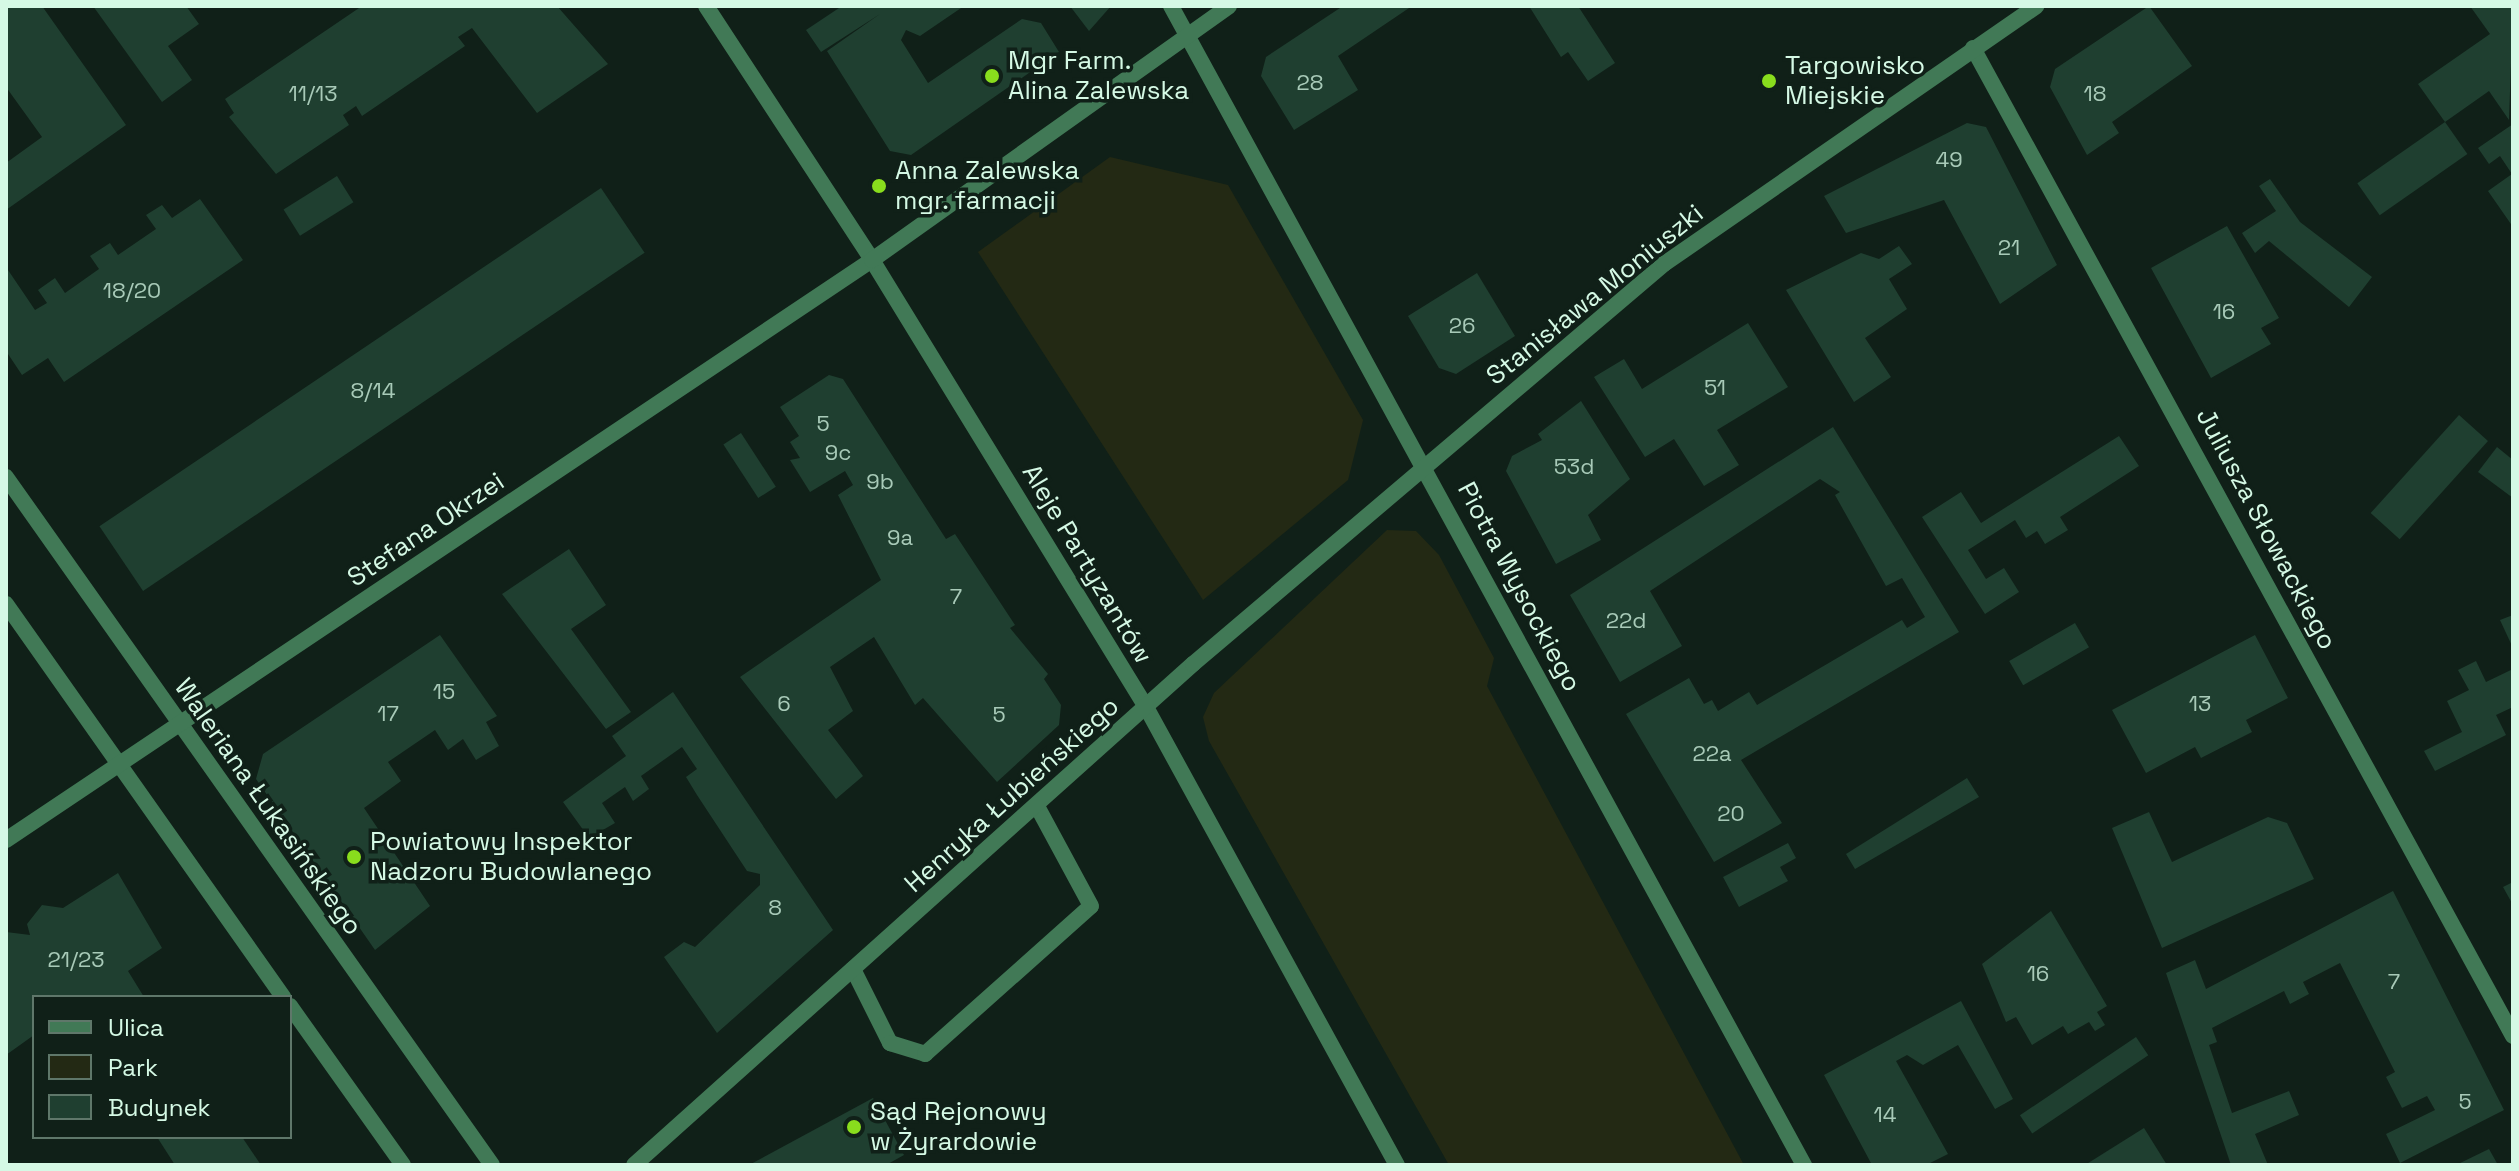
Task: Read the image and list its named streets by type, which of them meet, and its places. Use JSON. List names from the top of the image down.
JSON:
{
  "streets": {
    "street": [
      "Stanisława Moniuszki",
      "Juliusza Słowackiego",
      "Stefana Okrzei",
      "Aleje Partyzantów",
      "Piotra Wysockiego",
      "Henryka Łubieńskiego",
      "Waleriana Łukasińskiego"
    ]
  },
  "crossings": [
    ["Stanisława Moniuszki", "Juliusza Słowackiego"],
    ["Stanisława Moniuszki", "Piotra Wysockiego"],
    ["Stanisława Moniuszki", "Henryka Łubieńskiego"],
    ["Stefana Okrzei", "Aleje Partyzantów"],
    ["Stefana Okrzei", "Waleriana Łukasińskiego"],
    ["Aleje Partyzantów", "Henryka Łubieńskiego"],
    ["Piotra Wysockiego", "Henryka Łubieńskiego"]
  ],
  "places": [
    "Mgr Farm. Alina Zalewska",
    "Targowisko Miejskie",
    "Anna Zalewska mgr. farmacji",
    "Powiatowy Inspektor Nadzoru Budowlanego",
    "Sąd Rejonowy w Żyrardowie"
  ],
  "house_numbers": [
    "28",
    "11/13",
    "18",
    "49",
    "21",
    "18/20",
    "16",
    "26",
    "51",
    "8/14",
    "5",
    "9c",
    "53d",
    "9b",
    "9a",
    "7",
    "22d",
    "15",
    "6",
    "13",
    "17",
    "5",
    "22a",
    "20",
    "8",
    "21/23",
    "16",
    "7",
    "5",
    "14"
  ],
  "legend": ["Ulica", "Park", "Budynek"]
}
